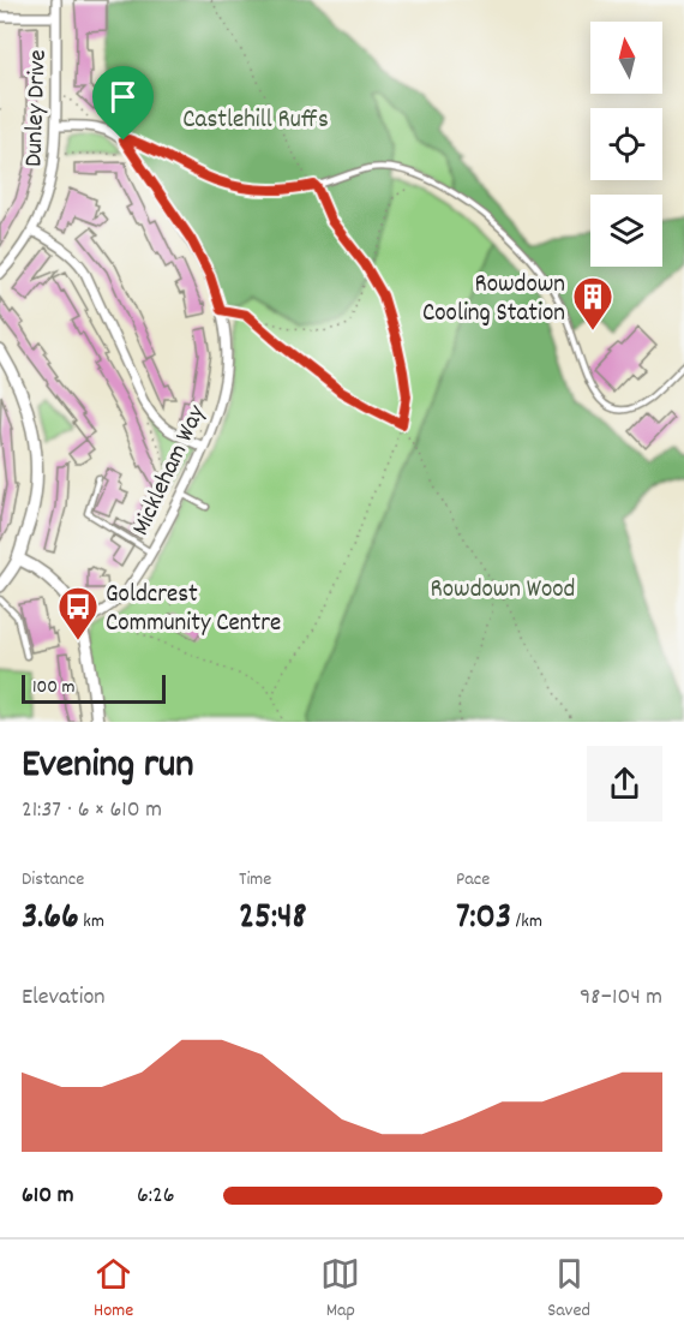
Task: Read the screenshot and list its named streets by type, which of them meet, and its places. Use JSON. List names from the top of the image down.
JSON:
{
  "streets": {
    "street": ["Dunley Drive", "Mickleham Way"]
  },
  "crossings": [
    ["Dunley Drive", "Mickleham Way"]
  ],
  "parks": ["Castlehill Ruffs", "Rowdown Wood"],
  "places": {
    "building": ["Rowdown Cooling Station"],
    "bus stop": ["Goldcrest Community Centre"]
  },
  "scale_bar": "100 m",
  "north": "top",
  "page": {
    "scale": "100 m",
    "heading": ["Evening run", "21:37 · 6 × 610 m"],
    "stats": [
      ["Distance", "3.66 km"],
      ["Time", "25:48"],
      ["Pace", "7:03 /km"]
    ],
    "chart": ["Elevation", "98–104 m"],
    "list": [
      {
        "name": "610 m",
        "note": "6:26"
      }
    ],
    "tabs": ["Home", "Map", "Saved"]
  }
}
